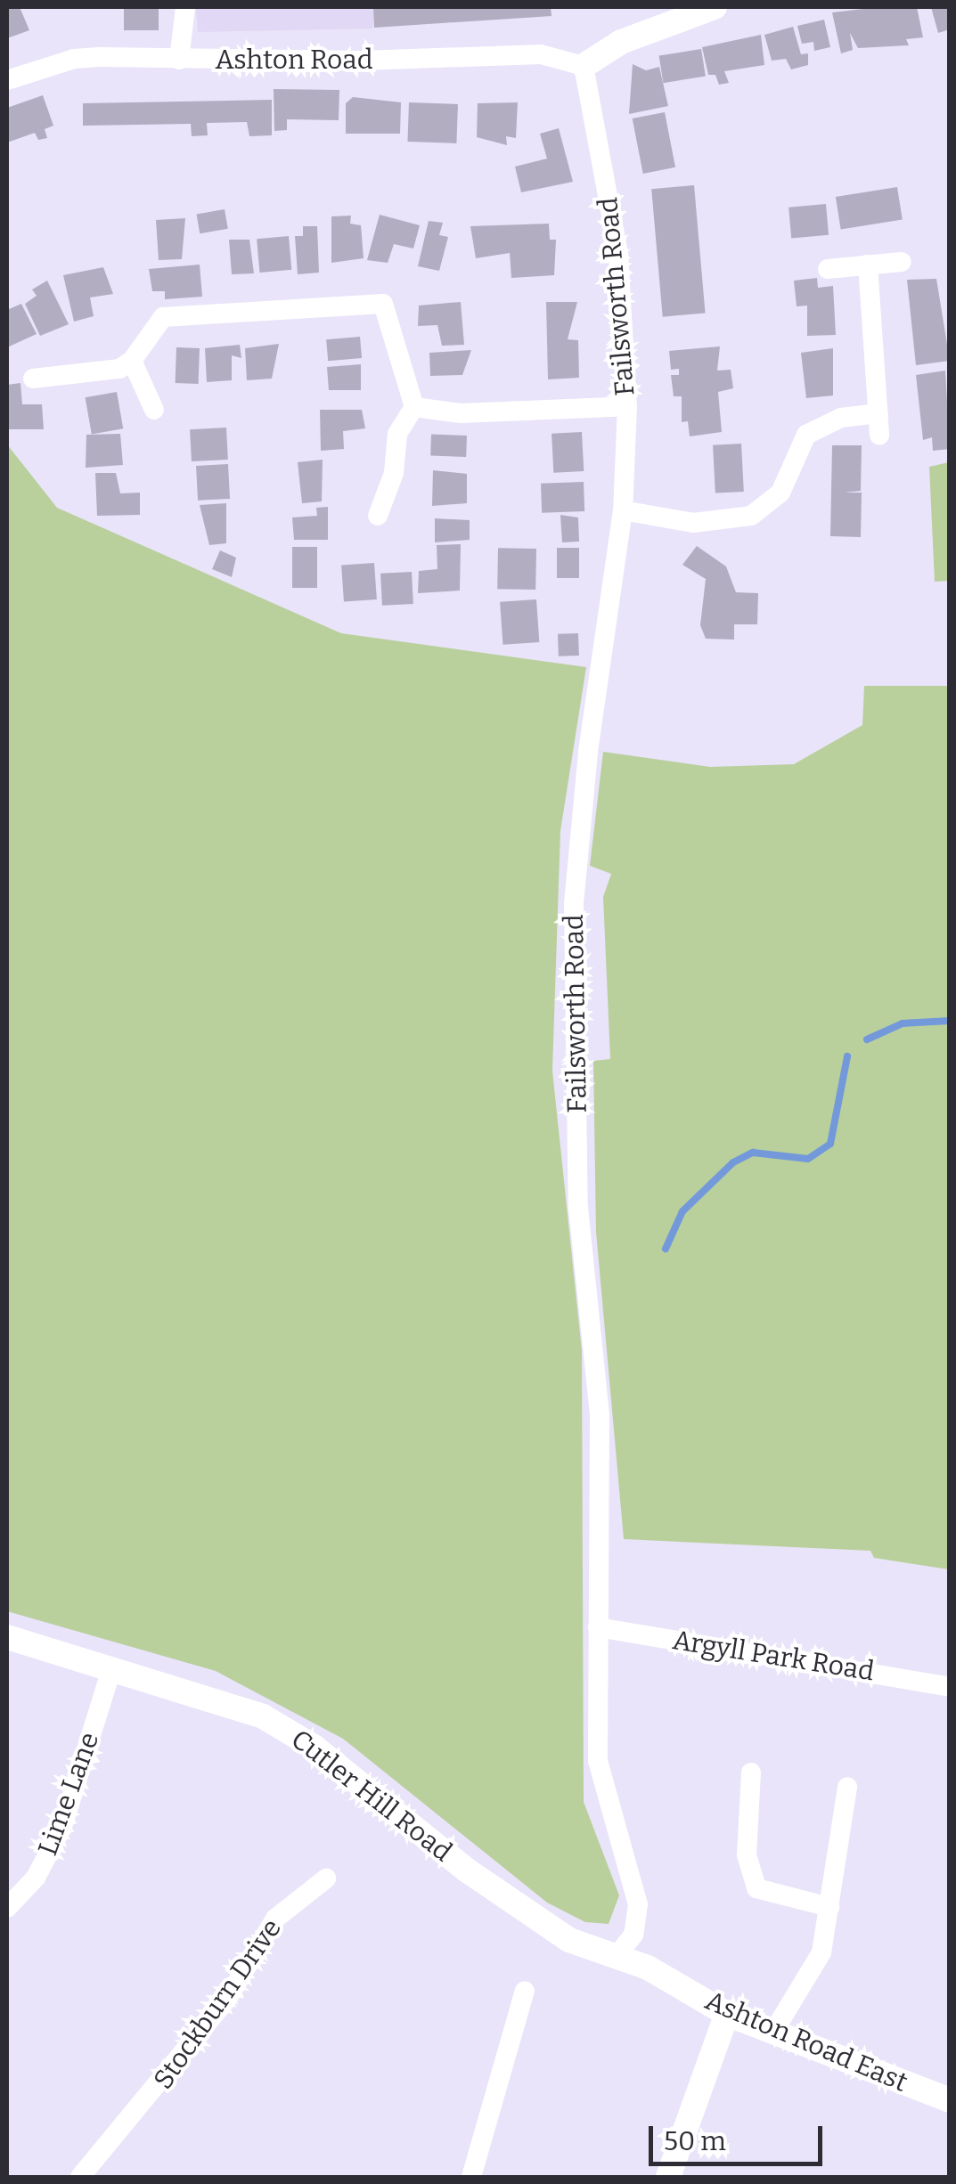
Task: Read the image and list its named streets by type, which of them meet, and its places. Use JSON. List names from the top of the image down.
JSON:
{
  "streets": {
    "street": [
      "Ashton Road",
      "Failsworth Road",
      "Argyll Park Road",
      "Lime Lane",
      "Cutler Hill Road",
      "Stockburn Drive",
      "Ashton Road East"
    ]
  },
  "crossings": [
    ["Ashton Road", "Failsworth Road"],
    ["Failsworth Road", "Argyll Park Road"],
    ["Failsworth Road", "Cutler Hill Road"],
    ["Failsworth Road", "Ashton Road East"],
    ["Lime Lane", "Cutler Hill Road"],
    ["Cutler Hill Road", "Ashton Road East"]
  ],
  "scale_bar": "50 m"
}
